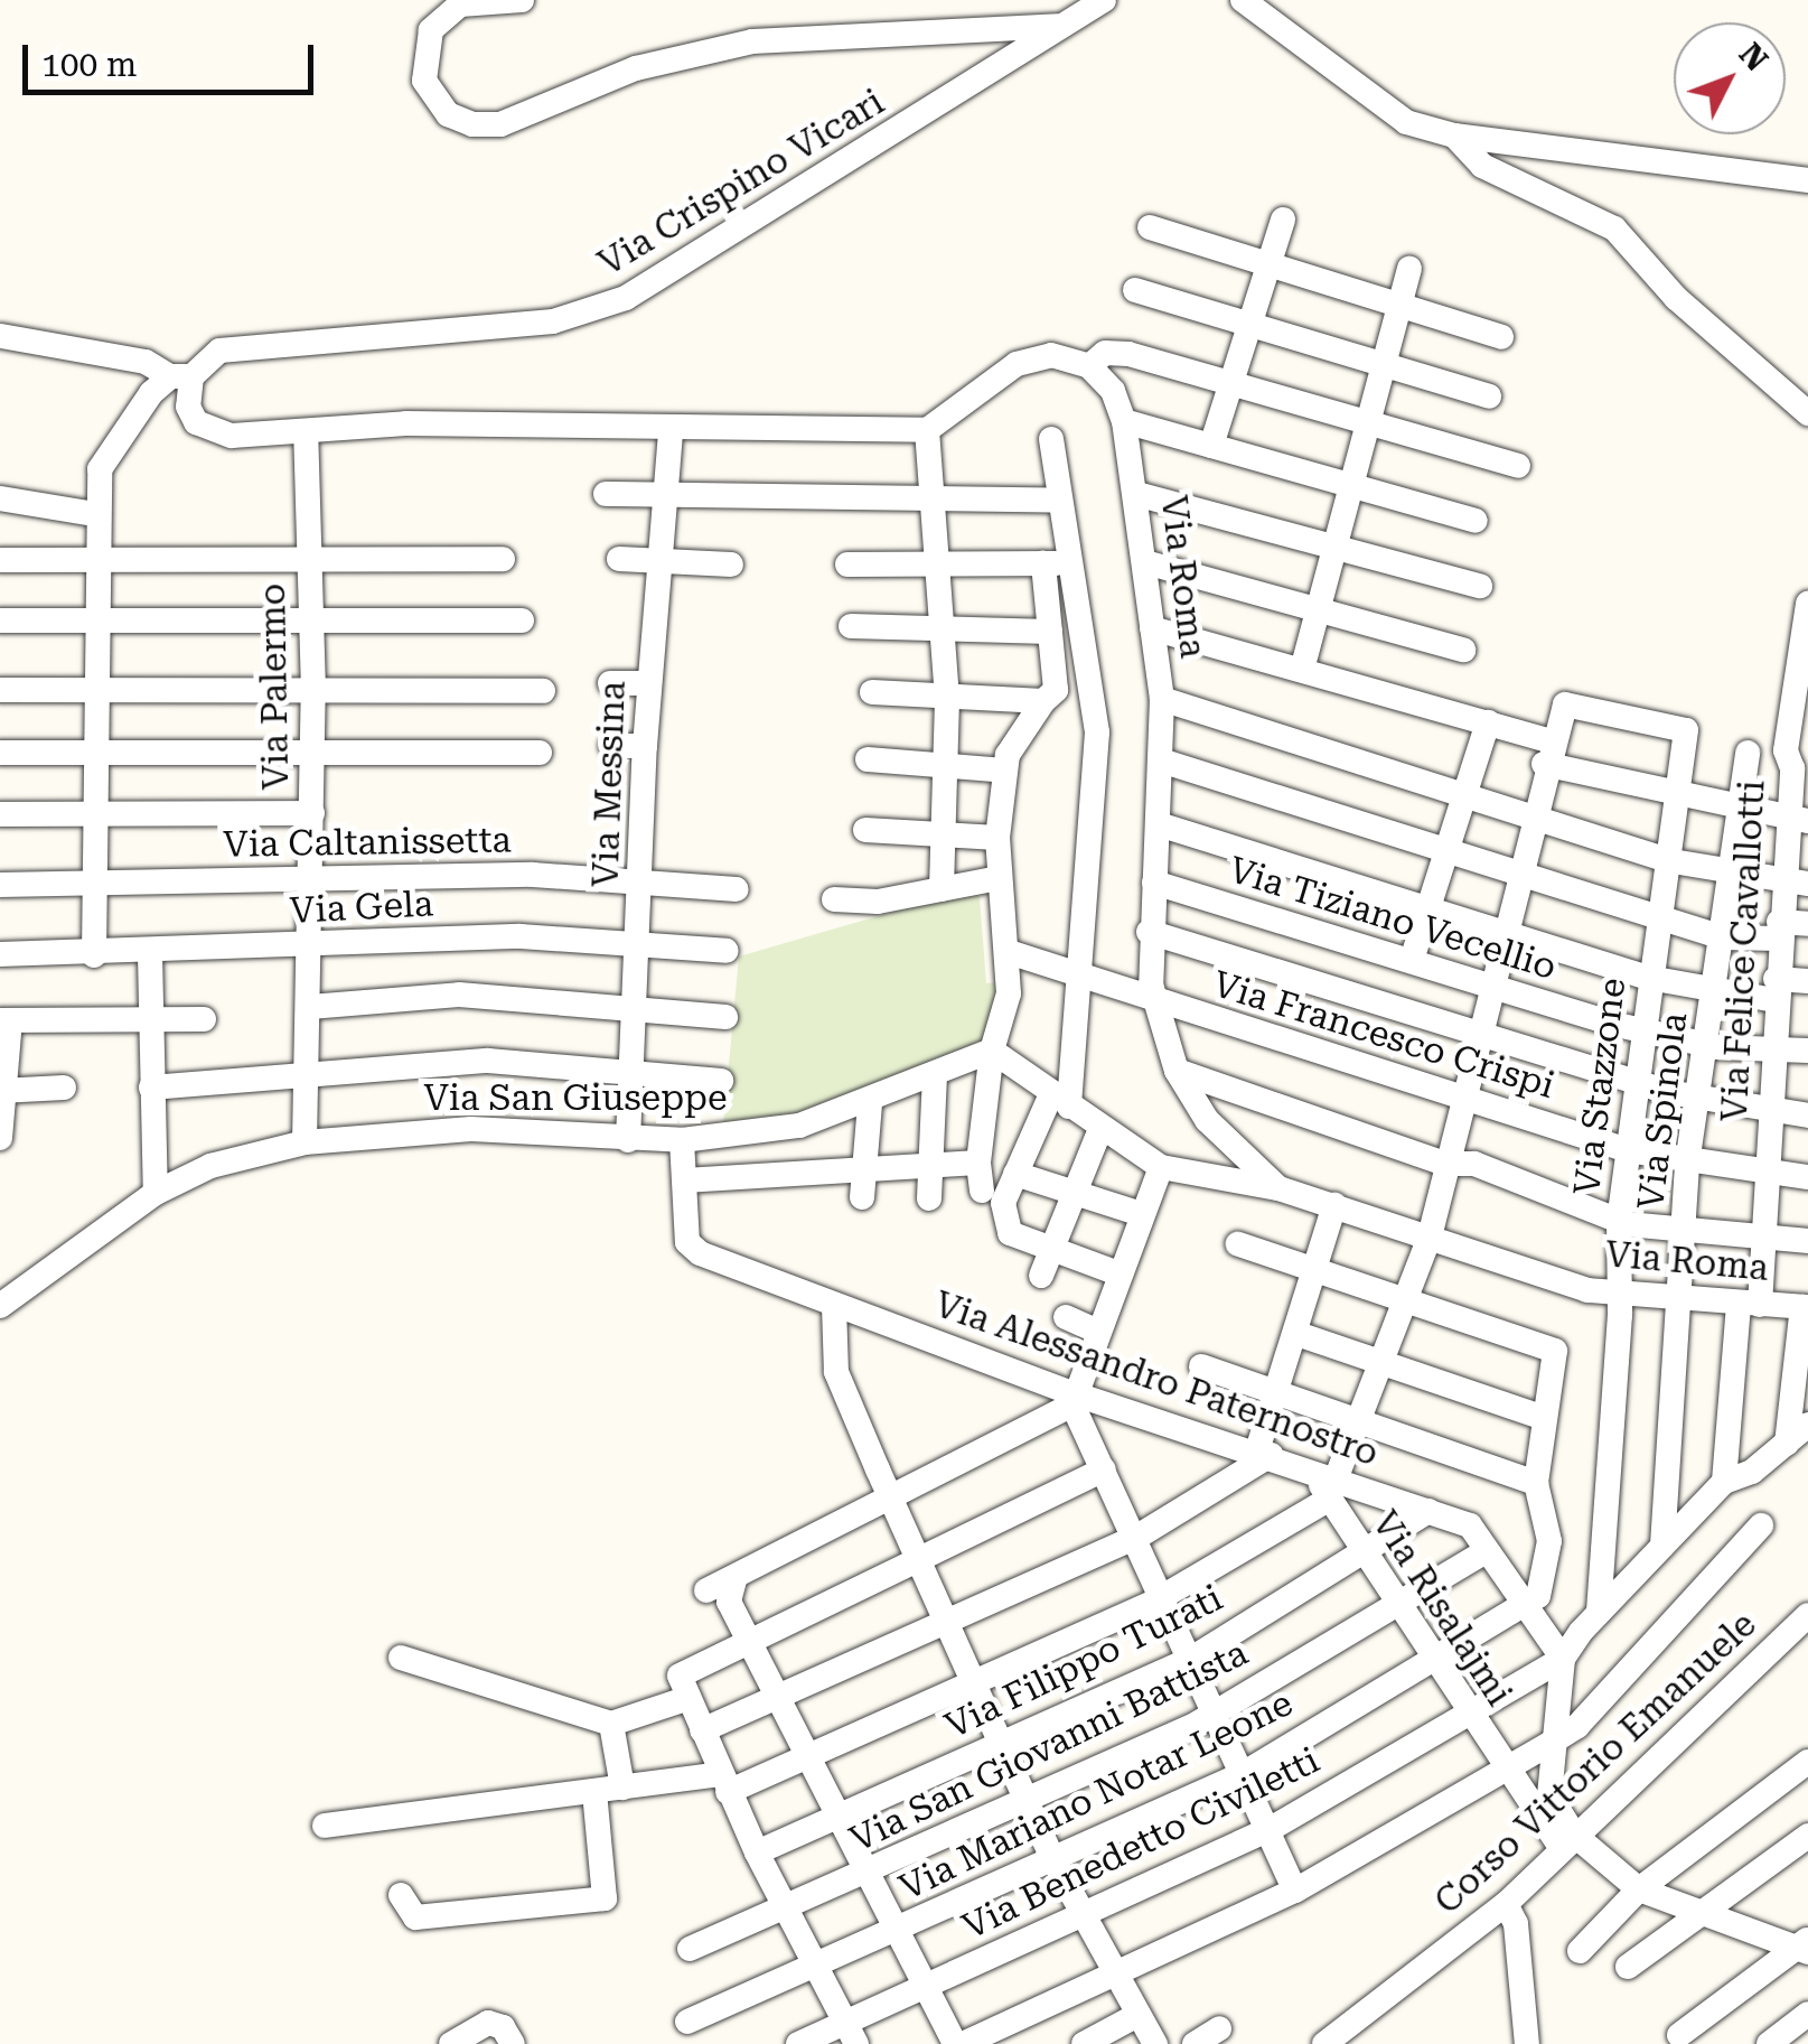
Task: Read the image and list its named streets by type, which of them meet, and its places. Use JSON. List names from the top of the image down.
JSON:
{
  "streets": {
    "street": [
      "Via Crispino Vicari",
      "Via Roma",
      "Via Palermo",
      "Via Messina",
      "Via Caltanissetta",
      "Via Gela",
      "Via Tiziano Vecellio",
      "Via Felice Cavallotti",
      "Via Francesco Crispi",
      "Via Stazzone",
      "Via San Giuseppe",
      "Via Spinola",
      "Via Alessandro Paternostro",
      "Via Risalajmi",
      "Via Filippo Turati",
      "Via San Giovanni Battista",
      "Corso Vittorio Emanuele",
      "Via Mariano Notar Leone",
      "Via Benedetto Civiletti"
    ]
  },
  "crossings": [
    ["Via Crispino Vicari", "Via Caltanissetta"],
    ["Via Crispino Vicari", "Via Gela"],
    ["Via Roma", "Via Tiziano Vecellio"],
    ["Via Roma", "Via Felice Cavallotti"],
    ["Via Roma", "Via Francesco Crispi"],
    ["Via Roma", "Via Stazzone"],
    ["Via Roma", "Via Spinola"],
    ["Via Palermo", "Via Caltanissetta"],
    ["Via Palermo", "Via Gela"],
    ["Via Palermo", "Via San Giuseppe"],
    ["Via Messina", "Via Caltanissetta"],
    ["Via Messina", "Via Gela"],
    ["Via Messina", "Via San Giuseppe"],
    ["Via Tiziano Vecellio", "Via Felice Cavallotti"],
    ["Via Tiziano Vecellio", "Via Stazzone"],
    ["Via Tiziano Vecellio", "Via Spinola"],
    ["Via Felice Cavallotti", "Via Francesco Crispi"],
    ["Via Francesco Crispi", "Via Stazzone"],
    ["Via Francesco Crispi", "Via Spinola"],
    ["Via San Giuseppe", "Via Alessandro Paternostro"],
    ["Via Alessandro Paternostro", "Via Risalajmi"],
    ["Via Alessandro Paternostro", "Via Filippo Turati"],
    ["Via Alessandro Paternostro", "Via San Giovanni Battista"],
    ["Via Alessandro Paternostro", "Via Mariano Notar Leone"],
    ["Via Alessandro Paternostro", "Via Benedetto Civiletti"],
    ["Via Risalajmi", "Via Filippo Turati"],
    ["Via Risalajmi", "Via San Giovanni Battista"],
    ["Via Risalajmi", "Corso Vittorio Emanuele"],
    ["Via Risalajmi", "Via Mariano Notar Leone"],
    ["Via Risalajmi", "Via Benedetto Civiletti"]
  ],
  "scale_bar": "100 m",
  "north": "top right"
}
